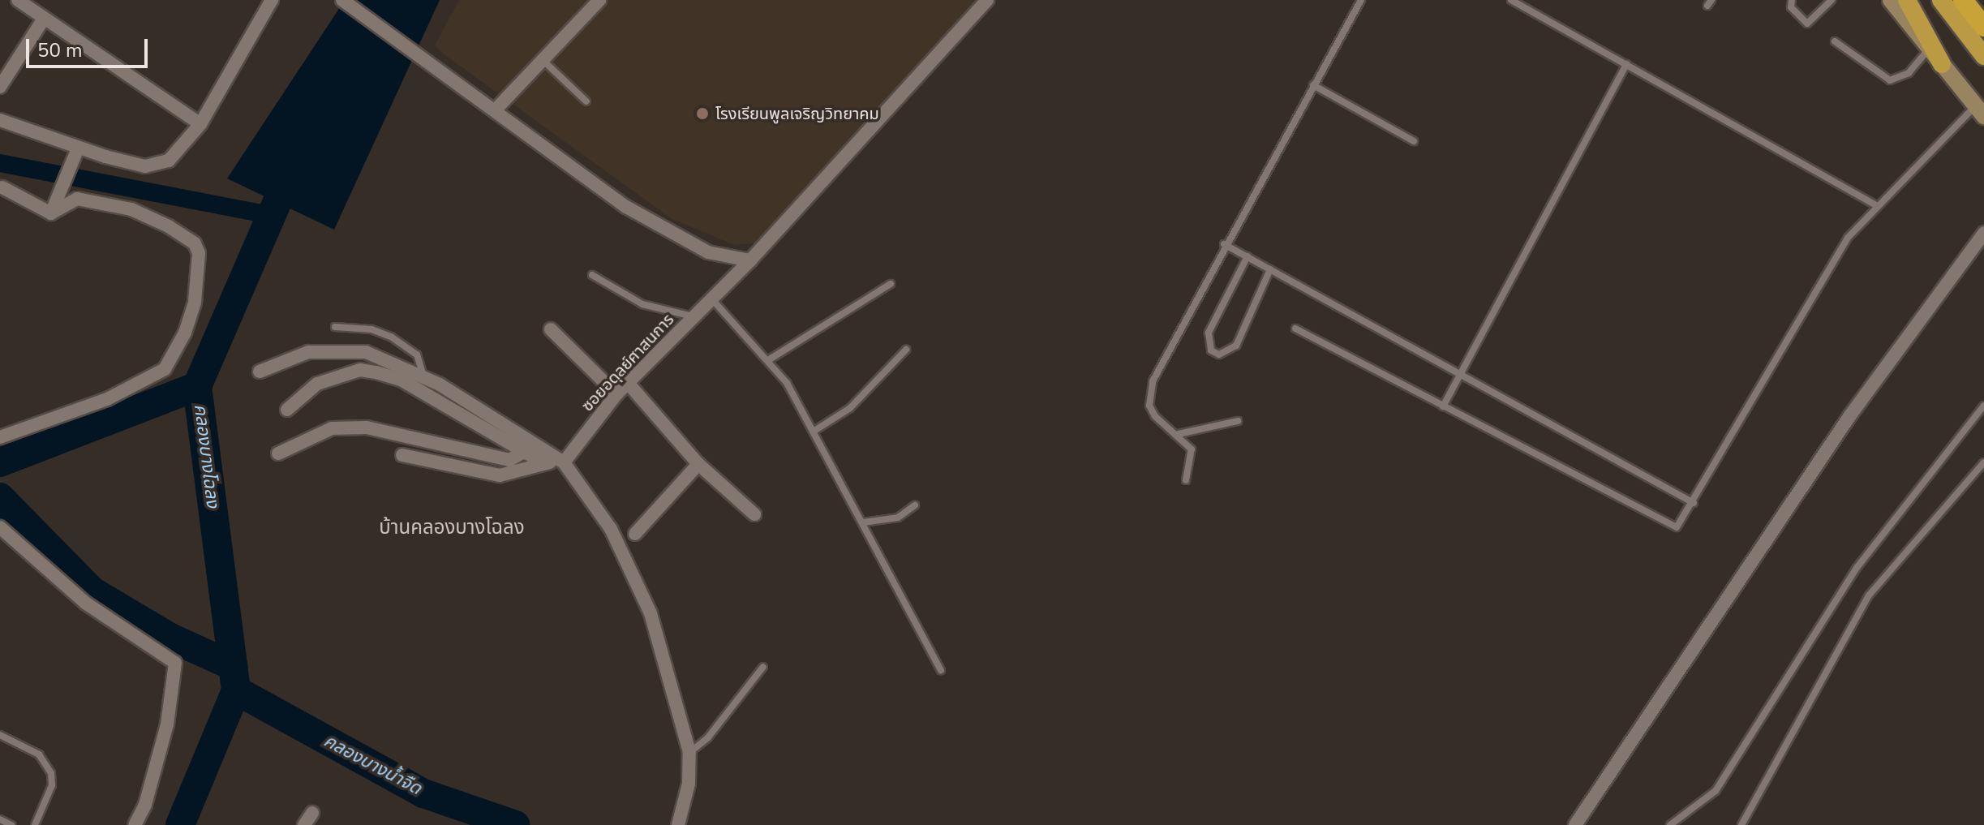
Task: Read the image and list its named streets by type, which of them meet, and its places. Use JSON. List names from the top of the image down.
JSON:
{
  "streets": {
    "street": ["ซอยอดุลย์ศาสนการ"]
  },
  "districts": ["บ้านคลองบางโฉลง"],
  "water": ["คลองบางโฉลง", "คลองบางน้ำจืด"],
  "places": ["โรงเรียนพูลเจริญวิทยาคม"],
  "scale_bar": "50 m"
}
